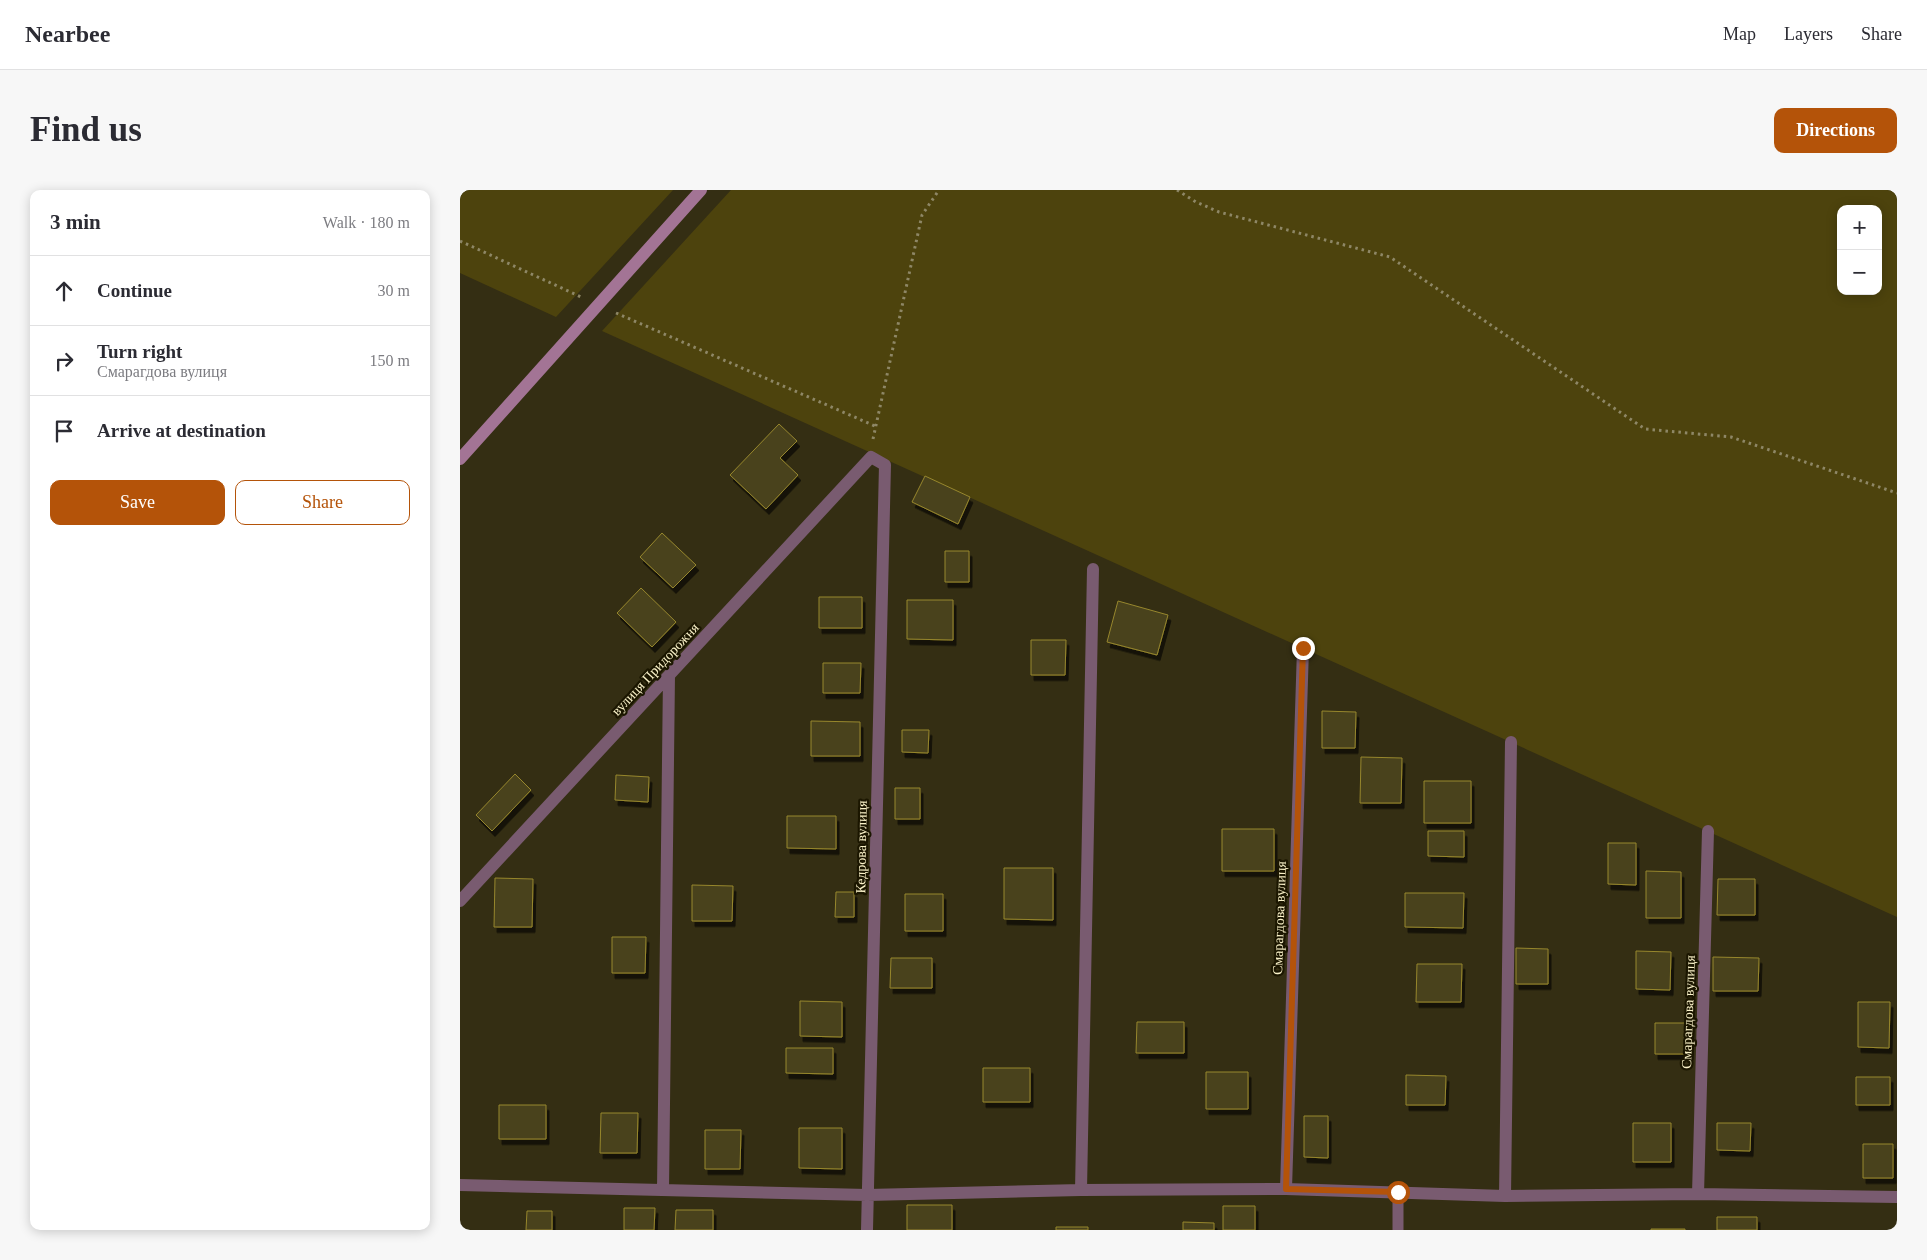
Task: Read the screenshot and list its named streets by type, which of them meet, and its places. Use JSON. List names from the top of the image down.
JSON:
{
  "streets": {
    "street": ["вулиця Придорожня", "Кедрова вулиця", "Смарагдова вулиця"]
  },
  "crossings": [
    ["вулиця Придорожня", "Кедрова вулиця"]
  ],
  "page": {
    "header": "Nearbee",
    "nav": ["Map", "Layers", "Share"],
    "buttons": [
      "Directions",
      ["Save", "Share"]
    ],
    "title": "Find us",
    "heading": ["3 min", "Walk · 180 m"],
    "map_buttons": ["+", "−"],
    "list": [
      ["Continue", "30 m"],
      ["Turn right", "Смарагдова вулиця", "150 m"],
      "Arrive at destination"
    ]
  }
}
